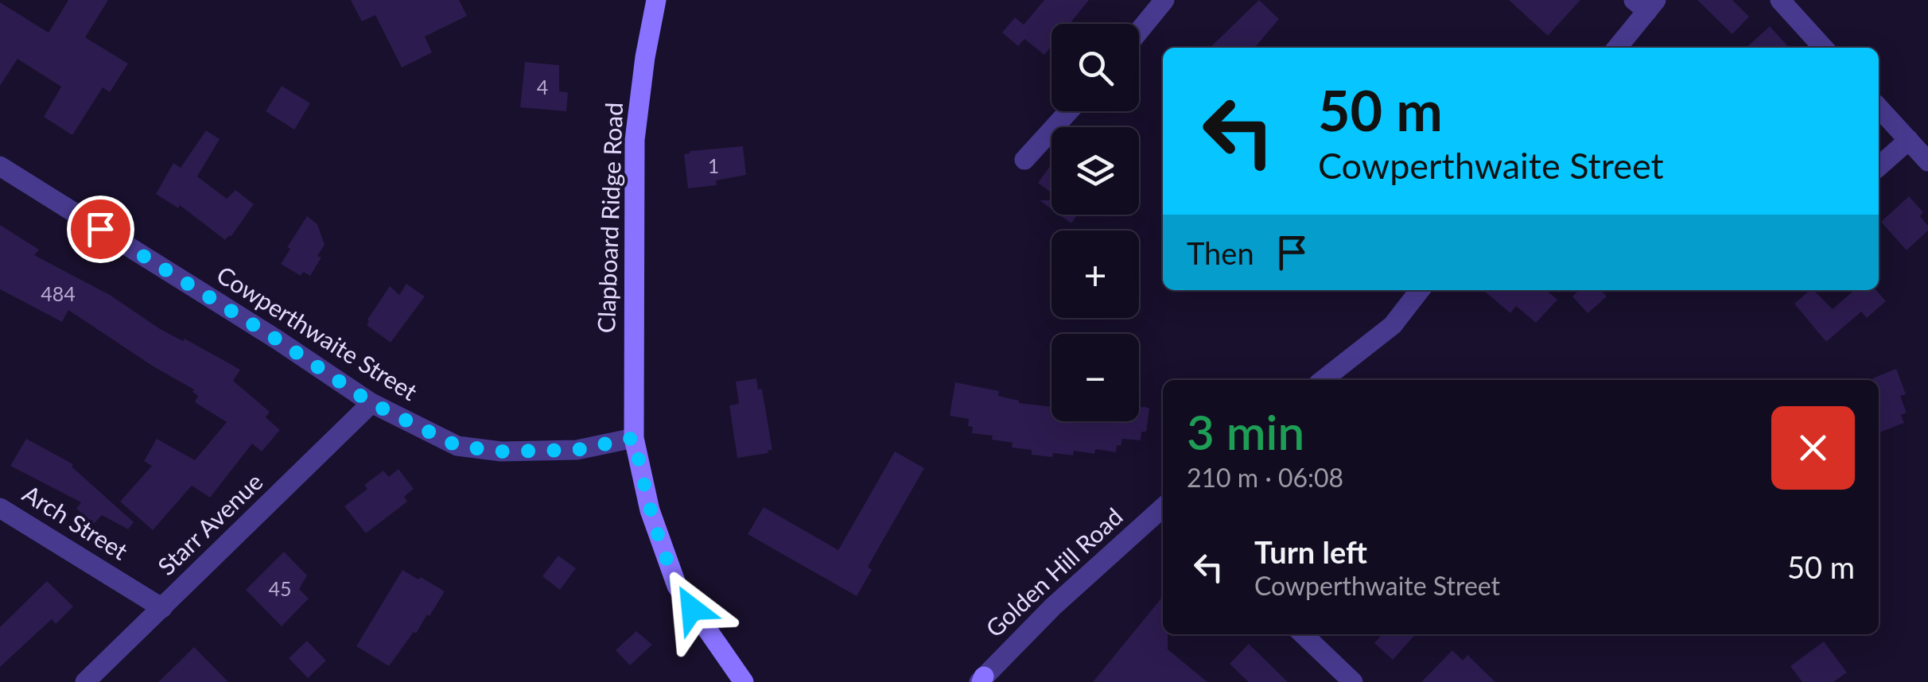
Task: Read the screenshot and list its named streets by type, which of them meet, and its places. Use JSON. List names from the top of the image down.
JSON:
{
  "streets": {
    "main road": ["Clapboard Ridge Road"],
    "street": [
      "Cowperthwaite Street",
      "Arch Street",
      "Starr Avenue",
      "Golden Hill Road"
    ]
  },
  "crossings": [
    ["Clapboard Ridge Road", "Cowperthwaite Street"],
    ["Cowperthwaite Street", "Starr Avenue"],
    ["Arch Street", "Starr Avenue"]
  ],
  "house_numbers": [
    "4",
    "1",
    "484",
    "45"
  ],
  "page": {
    "map_buttons": ["+", "−"],
    "turn": ["50 m", "Cowperthwaite Street"],
    "then": "Then",
    "heading": ["3 min", "210 m · 06:08"],
    "list": [
      {
        "name": "Turn left",
        "note": "Cowperthwaite Street",
        "value": "50 m"
      }
    ]
  }
}
